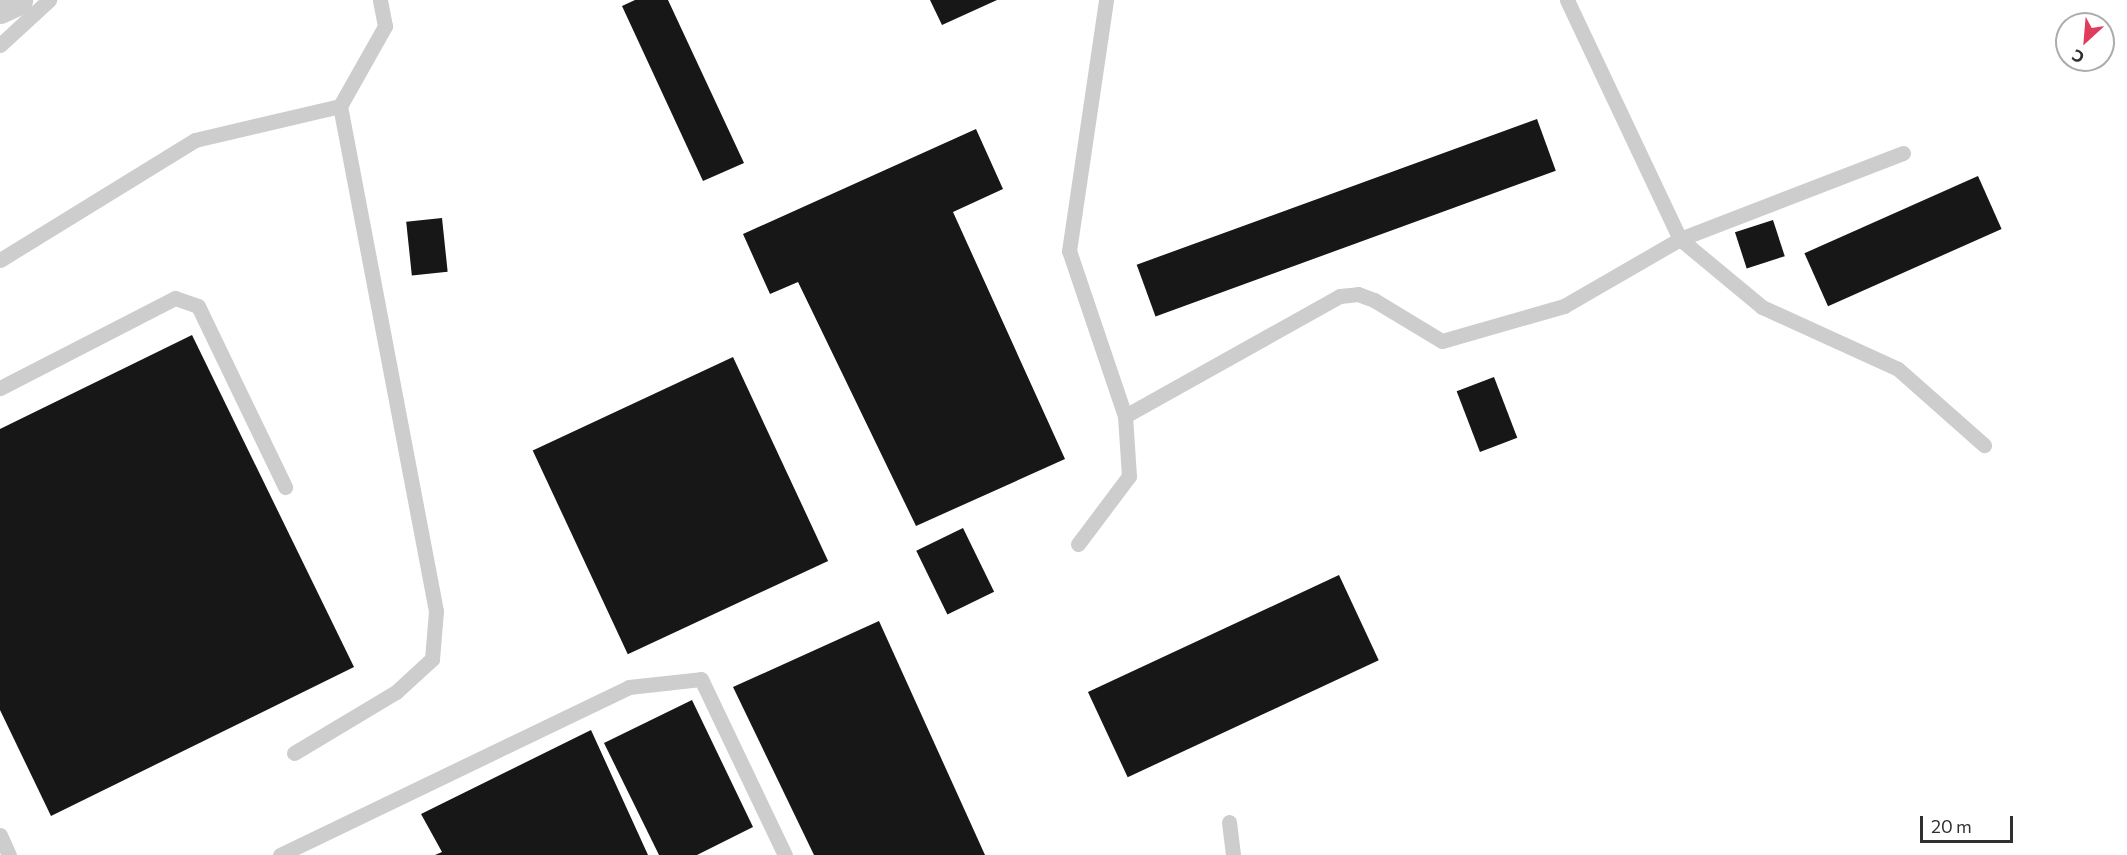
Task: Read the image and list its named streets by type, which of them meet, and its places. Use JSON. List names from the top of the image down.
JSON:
{
  "scale_bar": "20 m",
  "north": "bottom left"
}
